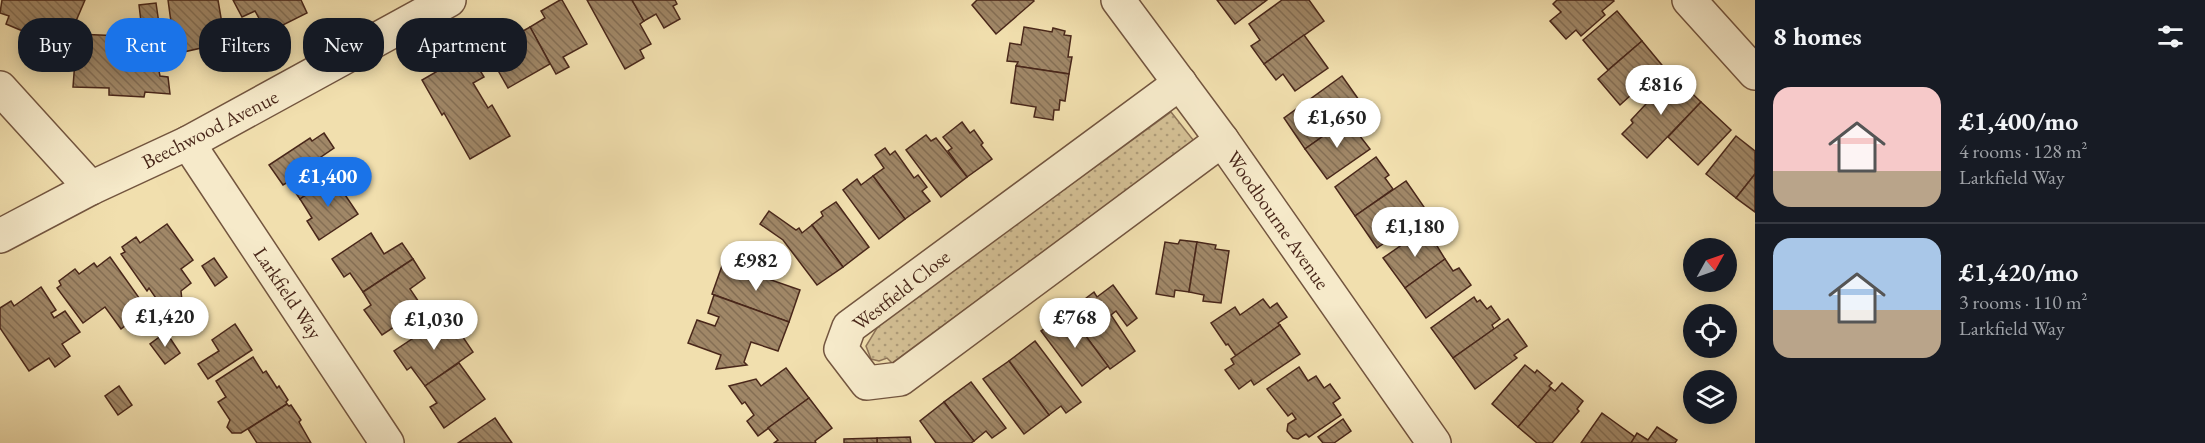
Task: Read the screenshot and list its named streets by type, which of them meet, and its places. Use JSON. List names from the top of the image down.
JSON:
{
  "streets": {
    "street": [
      "Beechwood Avenue",
      "Woodbourne Avenue",
      "Westfield Close",
      "Larkfield Way"
    ]
  },
  "crossings": [
    ["Beechwood Avenue", "Larkfield Way"],
    ["Woodbourne Avenue", "Westfield Close"]
  ],
  "north": "top right",
  "page": {
    "heading": "8 homes",
    "chip": [
      "Buy",
      "Rent",
      "Filters",
      "New",
      "Apartment"
    ],
    "price": [
      "£816",
      "£1,650",
      "£1,400",
      "£1,180",
      "£982",
      "£1,420",
      "£768",
      "£1,030"
    ],
    "list": [
      {
        "name": "£1,400/mo",
        "note": "4 rooms · 128 m² · Larkfield Way"
      },
      {
        "name": "£1,420/mo",
        "note": "3 rooms · 110 m² · Larkfield Way"
      }
    ]
  }
}
